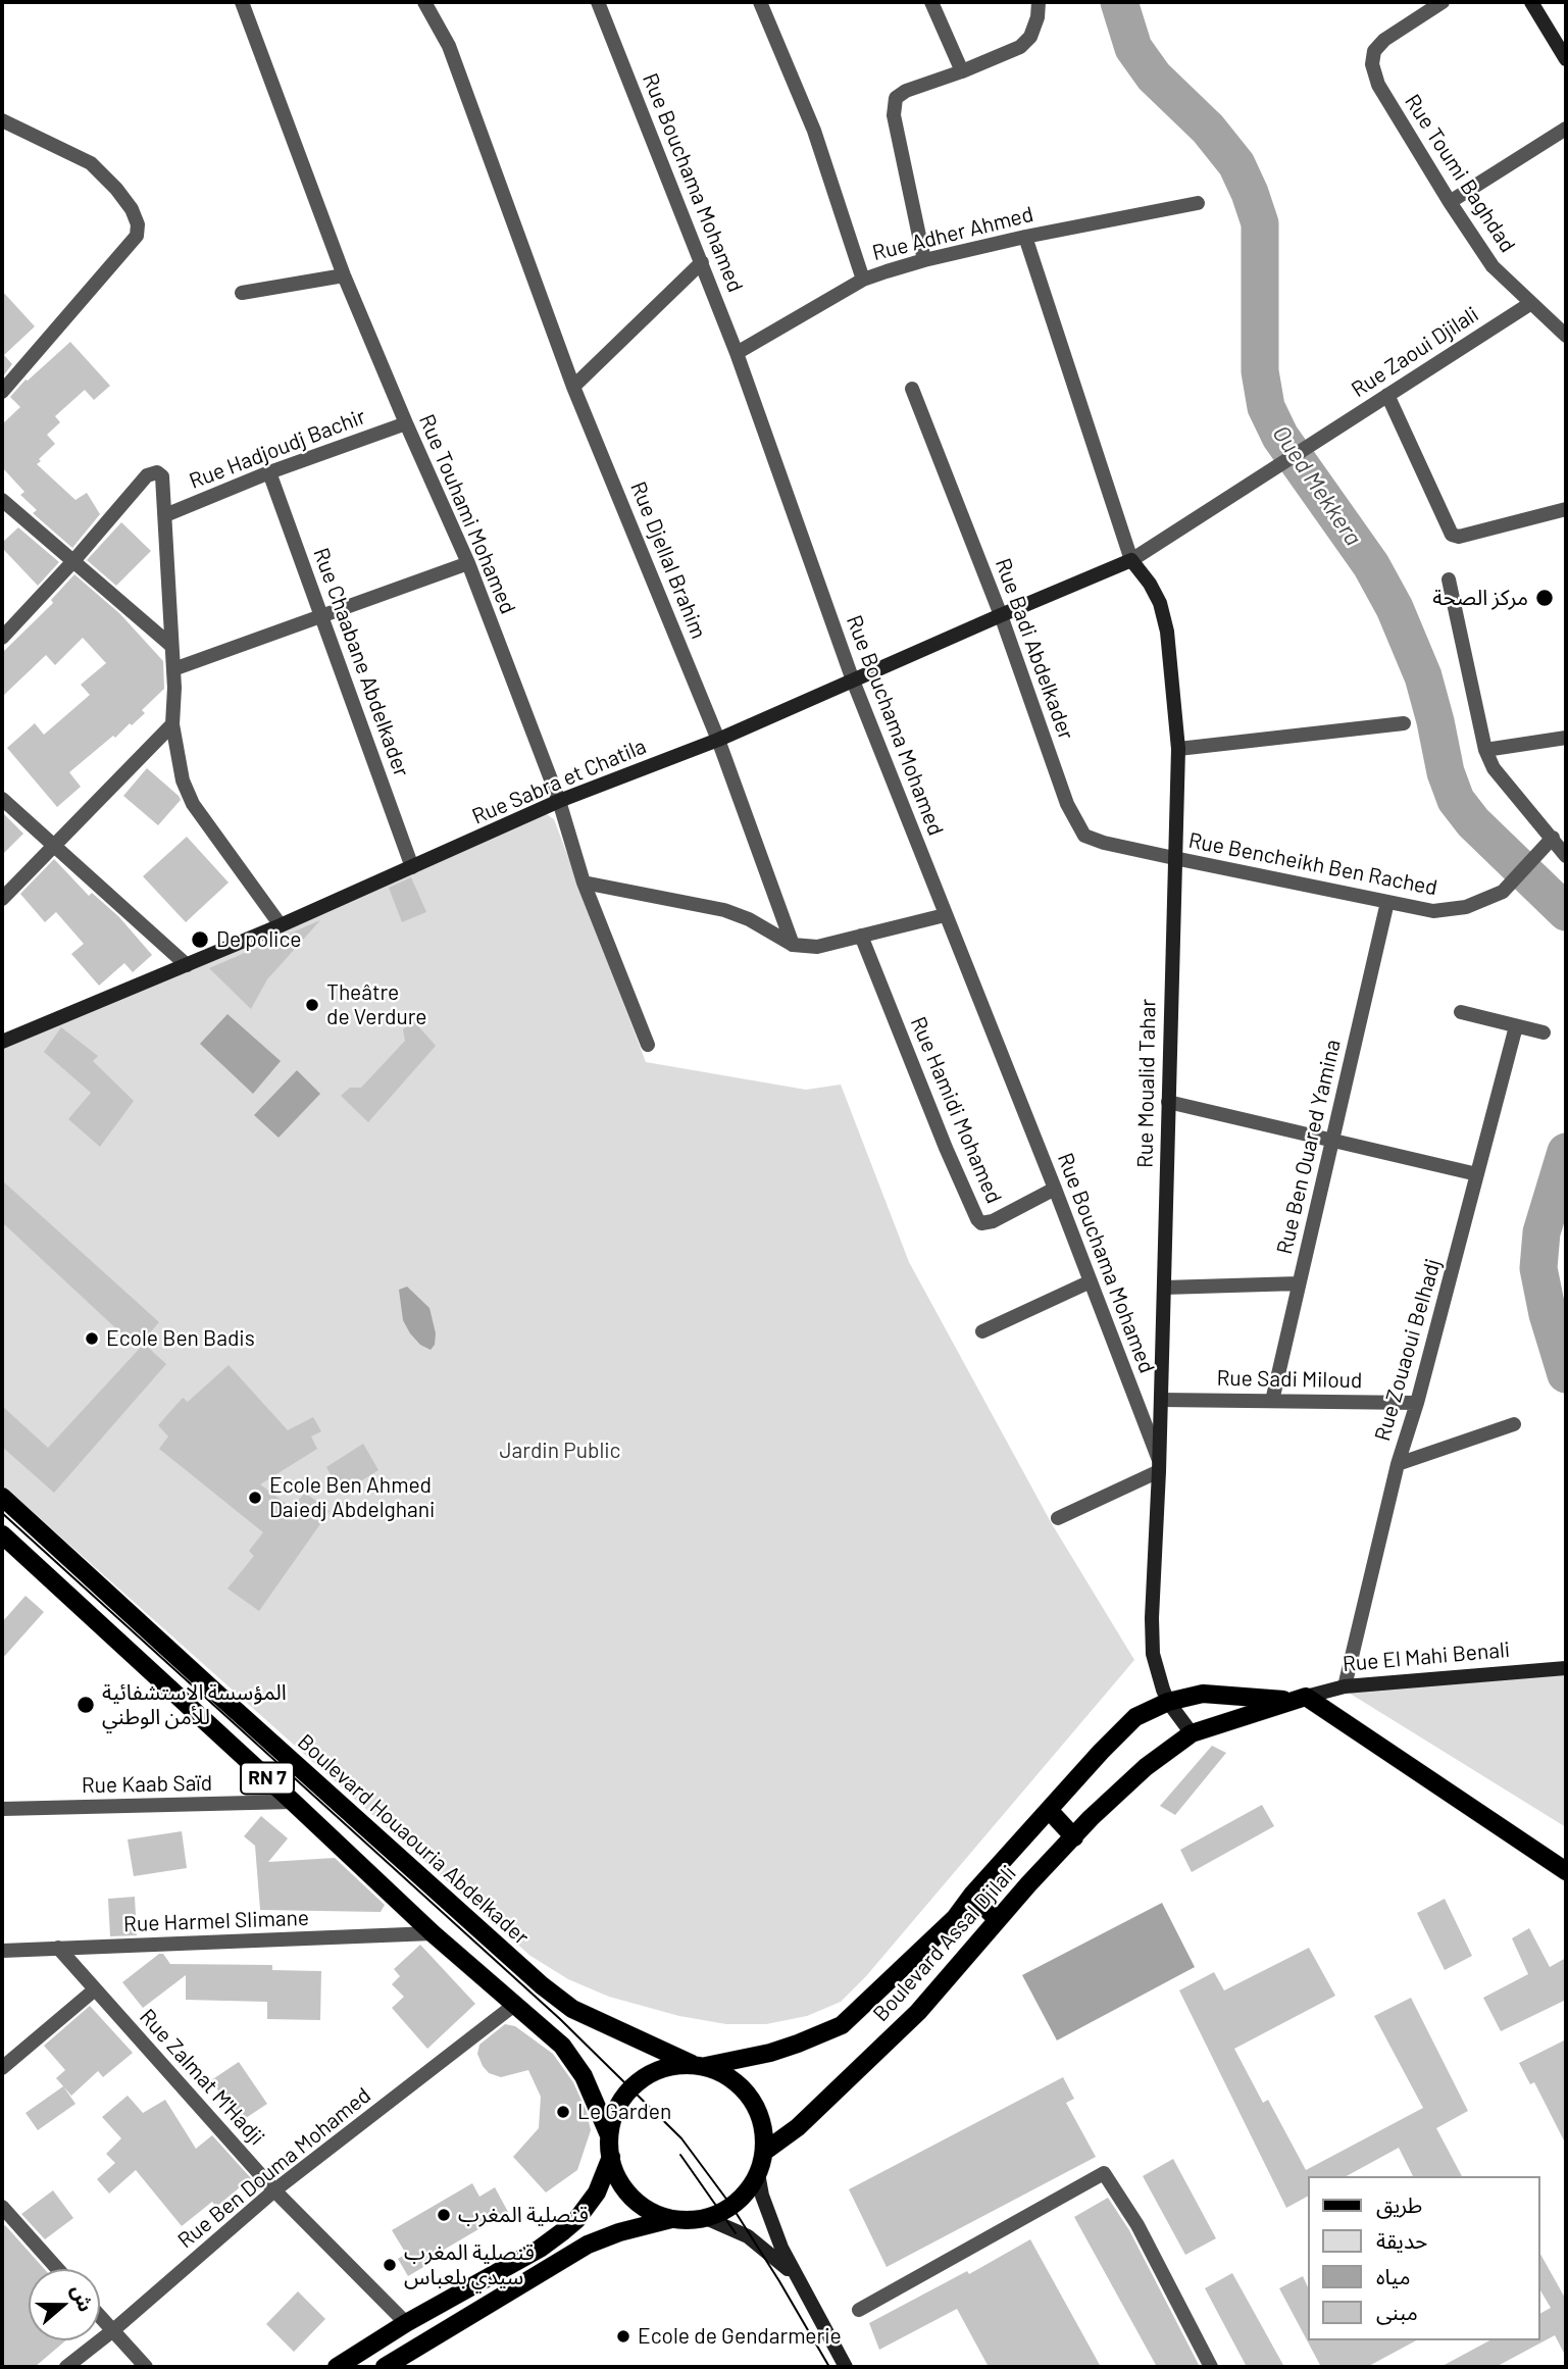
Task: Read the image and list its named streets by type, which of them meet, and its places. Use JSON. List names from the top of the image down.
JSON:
{
  "streets": {
    "main road": ["RN 7", "Boulevard Houaouria Abdelkader", "Boulevard Assal Djilali"],
    "street": [
      "Rue Toumi Baghdad",
      "Rue Bouchama Mohamed",
      "Rue Adher Ahmed",
      "Rue Zaoui Djilali",
      "Rue Hadjoudj Bachir",
      "Rue Touhami Mohamed",
      "Rue Djellal Brahim",
      "Rue Badi Abdelkader",
      "Rue Chaabane Abdelkader",
      "Rue Sabra et Chatila",
      "Rue Bencheikh Ben Rached",
      "Rue Moualid Tahar",
      "Rue Hamidi Mohamed",
      "Rue Ben Ouared Yamina",
      "Rue Zouaoui Belhadj",
      "Rue Sadi Miloud",
      "Rue El Mahi Benali",
      "Rue Kaab Saïd",
      "Rue Harmel Slimane",
      "Rue Zalmat M'Hadji",
      "Rue Ben Douma Mohamed"
    ]
  },
  "crossings": [
    ["Rue Toumi Baghdad", "Rue Zaoui Djilali"],
    ["Rue Bouchama Mohamed", "Rue Adher Ahmed"],
    ["Rue Bouchama Mohamed", "Rue Sabra et Chatila"],
    ["Rue Bouchama Mohamed", "Rue Moualid Tahar"],
    ["Rue Bouchama Mohamed", "Rue Hamidi Mohamed"],
    ["Rue Zaoui Djilali", "Rue Sabra et Chatila"],
    ["Rue Zaoui Djilali", "Rue Moualid Tahar"],
    ["Rue Hadjoudj Bachir", "Rue Touhami Mohamed"],
    ["Rue Hadjoudj Bachir", "Rue Chaabane Abdelkader"],
    ["Rue Touhami Mohamed", "Rue Sabra et Chatila"],
    ["Rue Djellal Brahim", "Rue Sabra et Chatila"],
    ["Rue Badi Abdelkader", "Rue Sabra et Chatila"],
    ["Rue Badi Abdelkader", "Rue Bencheikh Ben Rached"],
    ["Rue Badi Abdelkader", "Rue Moualid Tahar"],
    ["Rue Chaabane Abdelkader", "Rue Sabra et Chatila"],
    ["Rue Sabra et Chatila", "Rue Moualid Tahar"],
    ["Rue Bencheikh Ben Rached", "Rue Moualid Tahar"],
    ["Rue Bencheikh Ben Rached", "Rue Ben Ouared Yamina"],
    ["Rue Moualid Tahar", "Rue Sadi Miloud"],
    ["Rue Moualid Tahar", "Boulevard Assal Djilali"],
    ["Rue Ben Ouared Yamina", "Rue Sadi Miloud"],
    ["Rue Zouaoui Belhadj", "Rue Sadi Miloud"],
    ["Rue Zouaoui Belhadj", "Rue El Mahi Benali"],
    ["Rue El Mahi Benali", "Boulevard Assal Djilali"],
    ["RN 7", "Rue Kaab Saïd"],
    ["RN 7", "Boulevard Houaouria Abdelkader"],
    ["RN 7", "Rue Harmel Slimane"],
    ["RN 7", "Boulevard Assal Djilali"],
    ["RN 7", "Rue Ben Douma Mohamed"],
    ["Boulevard Houaouria Abdelkader", "Boulevard Assal Djilali"],
    ["Rue Harmel Slimane", "Rue Zalmat M'Hadji"],
    ["Rue Zalmat M'Hadji", "Rue Ben Douma Mohamed"]
  ],
  "water": ["Oued Mekkera"],
  "parks": ["Jardin Public"],
  "places": [
    "مركز الصحة",
    "De police",
    "Theâtre de Verdure",
    "Ecole Ben Badis",
    "Ecole Ben Ahmed Daiedj Abdelghani",
    "المؤسسة الاستشفائية للأمن الوطني",
    "Le Garden",
    "قنصلية المغرب",
    "قنصلية المغرب سيدي بلعباس",
    "Ecole de Gendarmerie"
  ],
  "legend": [
    "طريق",
    "حديقة",
    "مياه",
    "مبنى"
  ],
  "north": "right"
}
